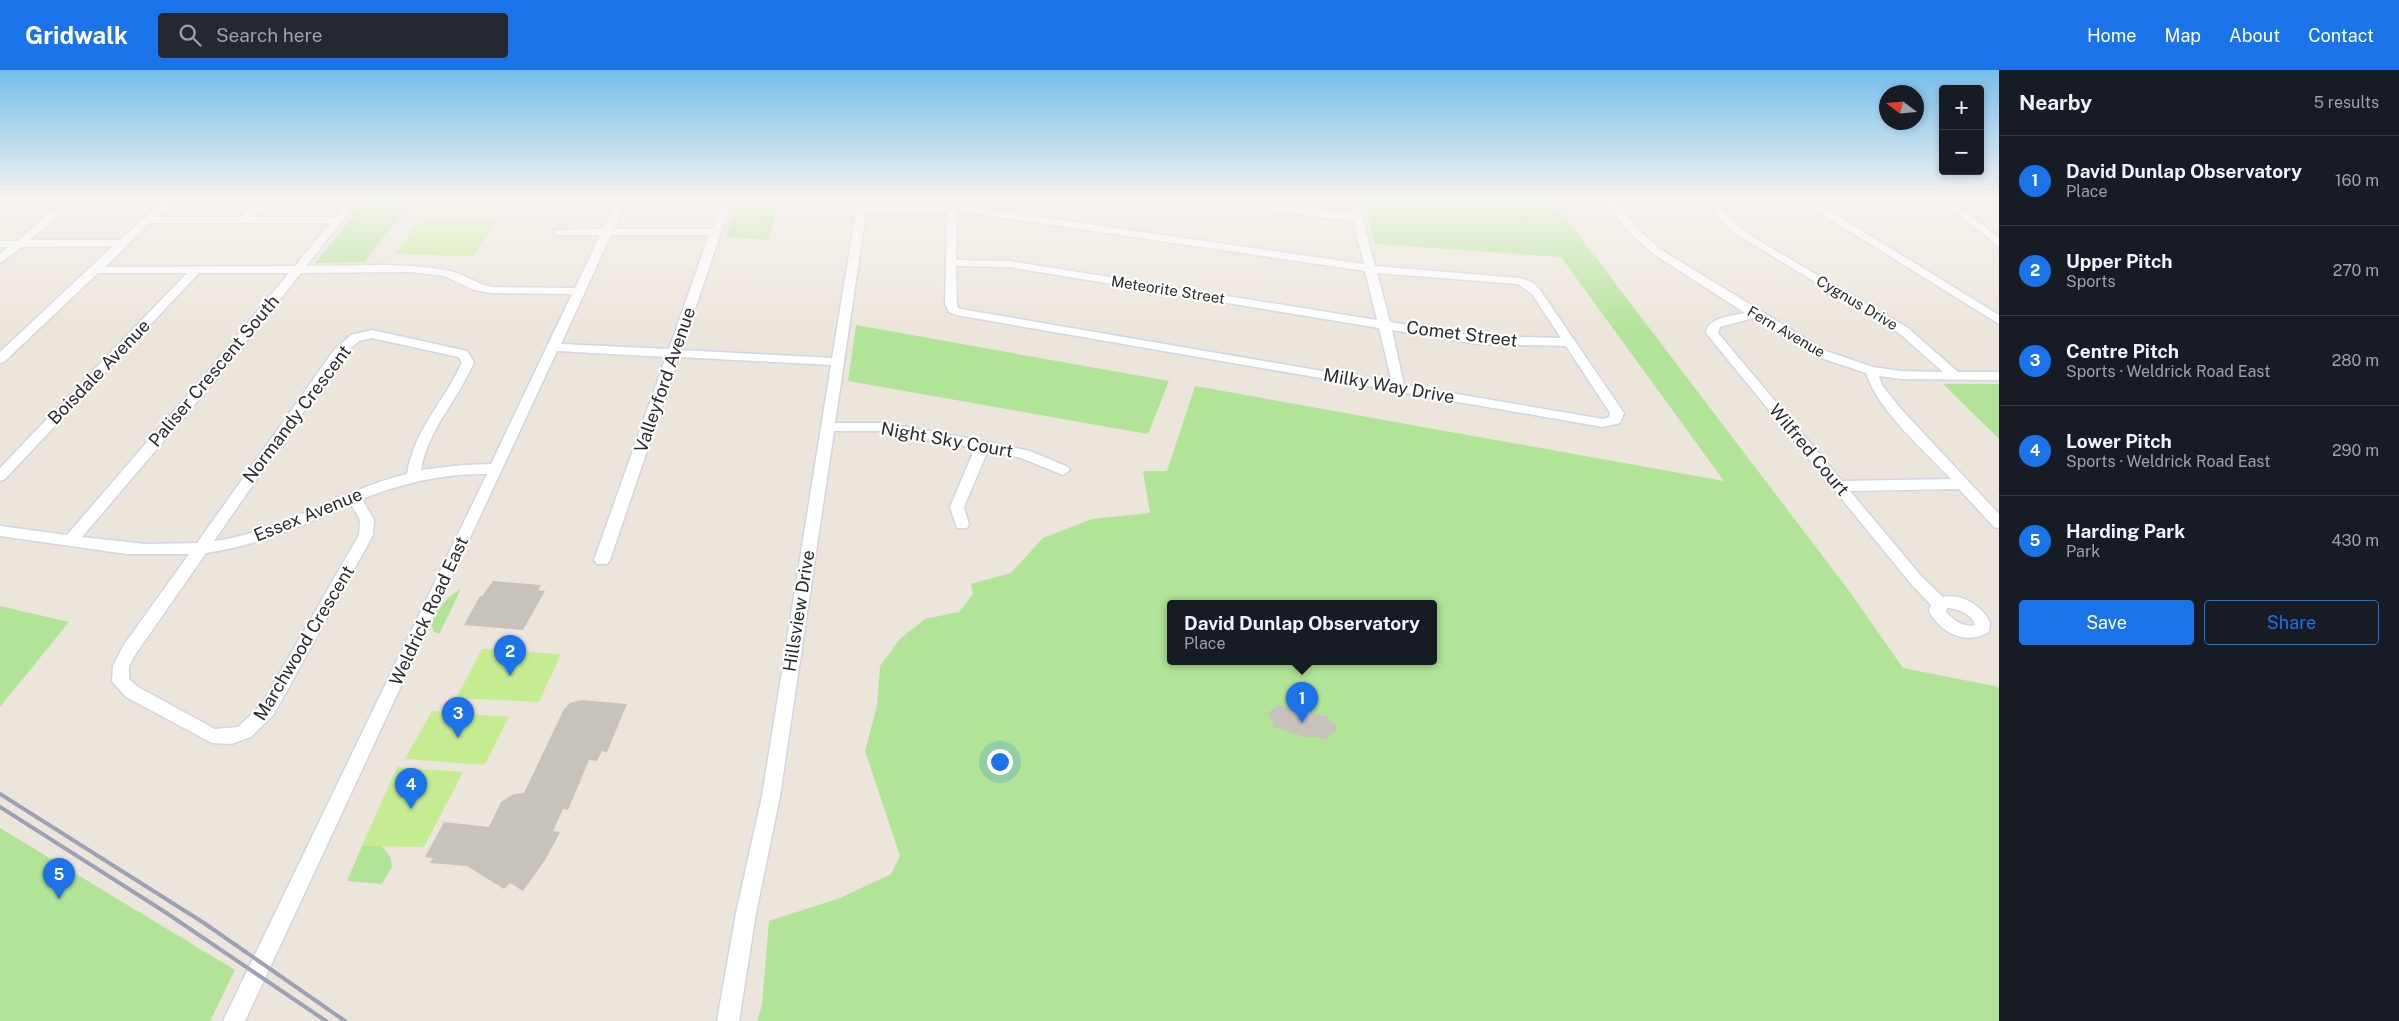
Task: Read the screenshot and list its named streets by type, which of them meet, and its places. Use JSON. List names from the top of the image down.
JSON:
{
  "streets": {
    "street": [
      "Meteorite Street",
      "Cygnus Drive",
      "Fern Avenue",
      "Comet Street",
      "Paliser Crescent South",
      "Boisdale Avenue",
      "Valleyford Avenue",
      "Milky Way Drive",
      "Normandy Crescent",
      "Night Sky Court",
      "Wilfred Court",
      "Essex Avenue",
      "Weldrick Road East",
      "Hillsview Drive",
      "Marchwood Crescent"
    ]
  },
  "crossings": [
    ["Meteorite Street", "Comet Street"],
    ["Meteorite Street", "Milky Way Drive"],
    ["Cygnus Drive", "Fern Avenue"],
    ["Fern Avenue", "Wilfred Court"],
    ["Comet Street", "Milky Way Drive"],
    ["Paliser Crescent South", "Essex Avenue"],
    ["Normandy Crescent", "Essex Avenue"],
    ["Normandy Crescent", "Marchwood Crescent"],
    ["Night Sky Court", "Hillsview Drive"],
    ["Essex Avenue", "Weldrick Road East"],
    ["Essex Avenue", "Marchwood Crescent"]
  ],
  "north": "left",
  "page": {
    "header": "Gridwalk",
    "search": "Search here",
    "nav": [
      "Home",
      "Map",
      "About",
      "Contact"
    ],
    "heading": ["Nearby", "5 results"],
    "map_buttons": ["+", "−"],
    "list": [
      {
        "mark": "1",
        "name": "David Dunlap Observatory",
        "note": "Place",
        "value": "160 m"
      },
      {
        "mark": "2",
        "name": "Upper Pitch",
        "note": "Sports",
        "value": "270 m"
      },
      {
        "mark": "3",
        "name": "Centre Pitch",
        "note": "Sports · Weldrick Road East",
        "value": "280 m"
      },
      {
        "mark": "4",
        "name": "Lower Pitch",
        "note": "Sports · Weldrick Road East",
        "value": "290 m"
      },
      {
        "mark": "5",
        "name": "Harding Park",
        "note": "Park",
        "value": "430 m"
      }
    ],
    "buttons": ["Save", "Share"],
    "popup": ["David Dunlap Observatory", "Place"],
    "pins": [
      "2",
      "1",
      "3",
      "4",
      "5"
    ]
  }
}
